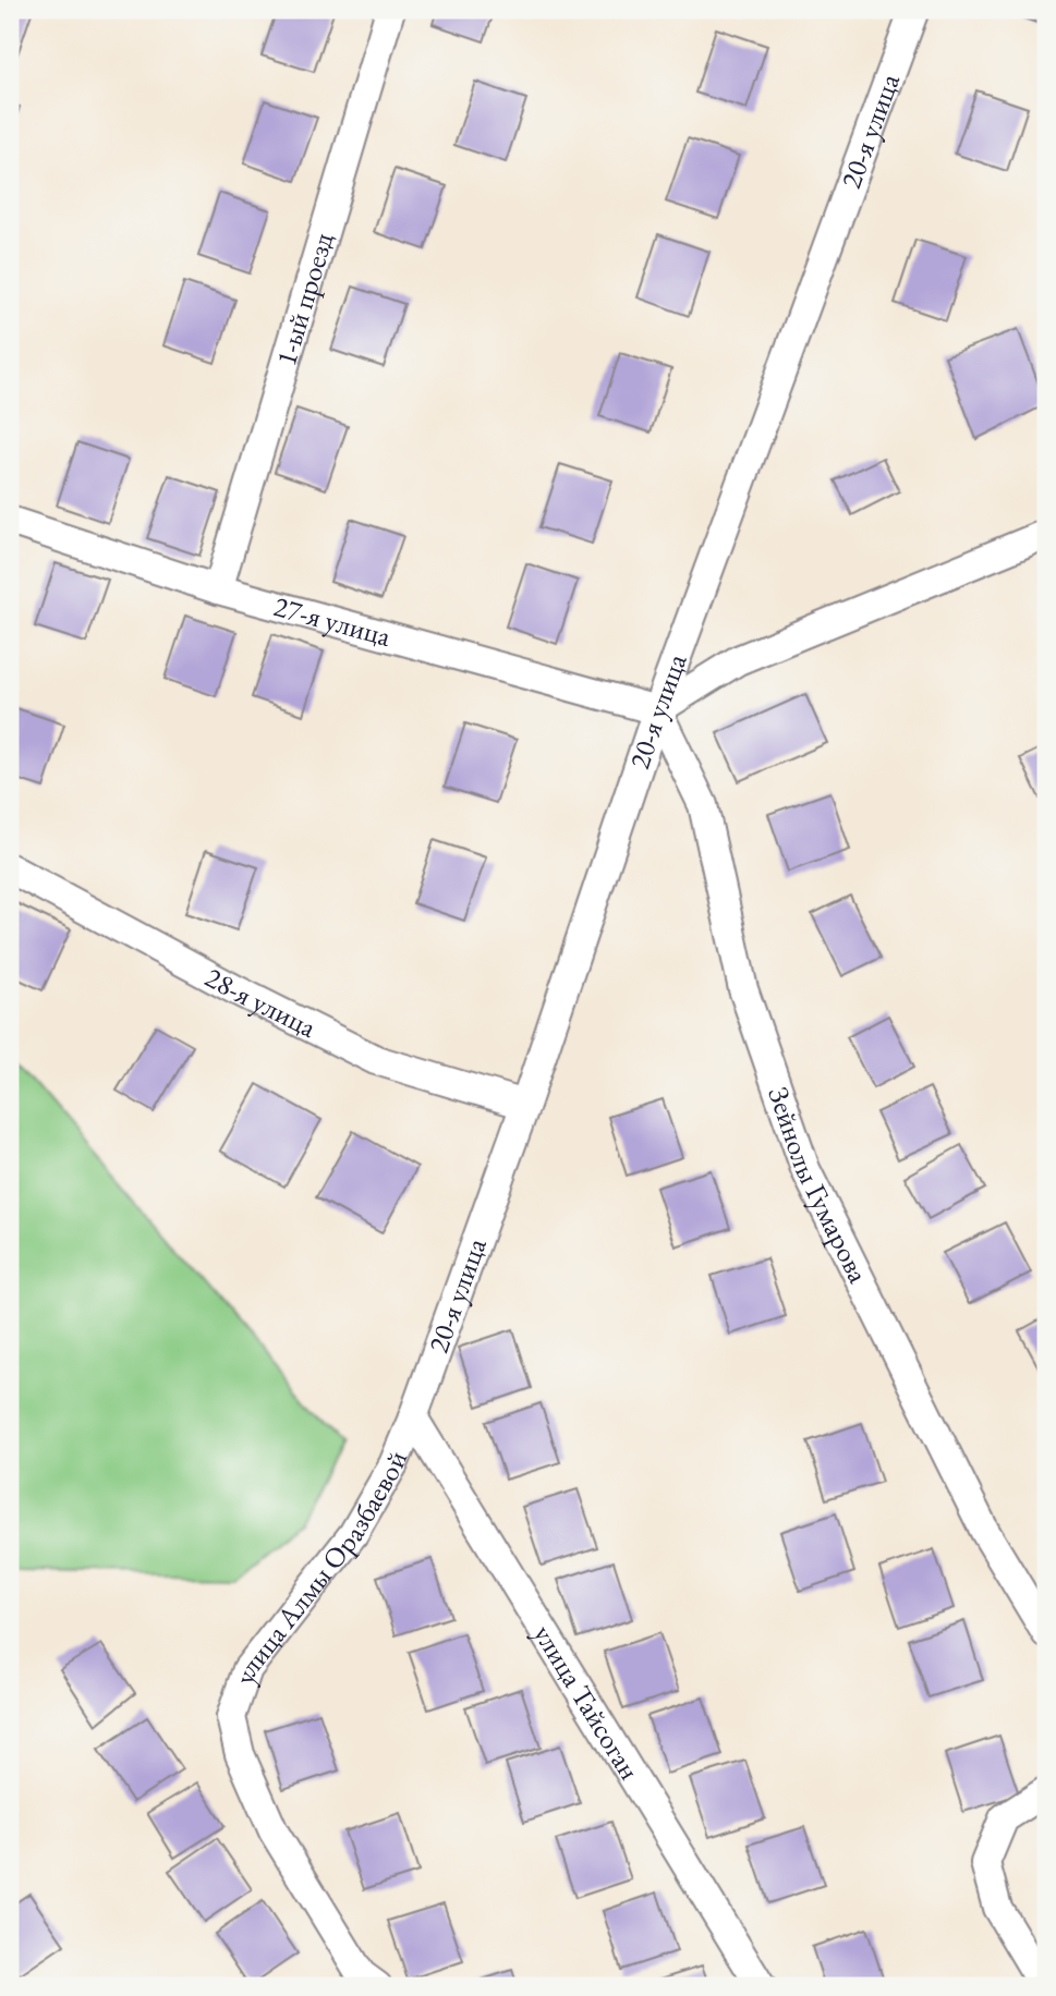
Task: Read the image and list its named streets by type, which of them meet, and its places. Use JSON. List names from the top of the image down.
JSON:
{
  "streets": {
    "street": [
      "20-я улица",
      "1-ый проезд",
      "27-я улица",
      "28-я улица",
      "Зейнолы Гумарова",
      "улица Алмы Оразбаевой",
      "улица Тайсоган"
    ]
  },
  "crossings": [
    ["20-я улица", "27-я улица"],
    ["20-я улица", "28-я улица"],
    ["20-я улица", "Зейнолы Гумарова"],
    ["20-я улица", "улица Алмы Оразбаевой"],
    ["20-я улица", "улица Тайсоган"],
    ["1-ый проезд", "27-я улица"],
    ["27-я улица", "Зейнолы Гумарова"],
    ["улица Алмы Оразбаевой", "улица Тайсоган"]
  ]
}
